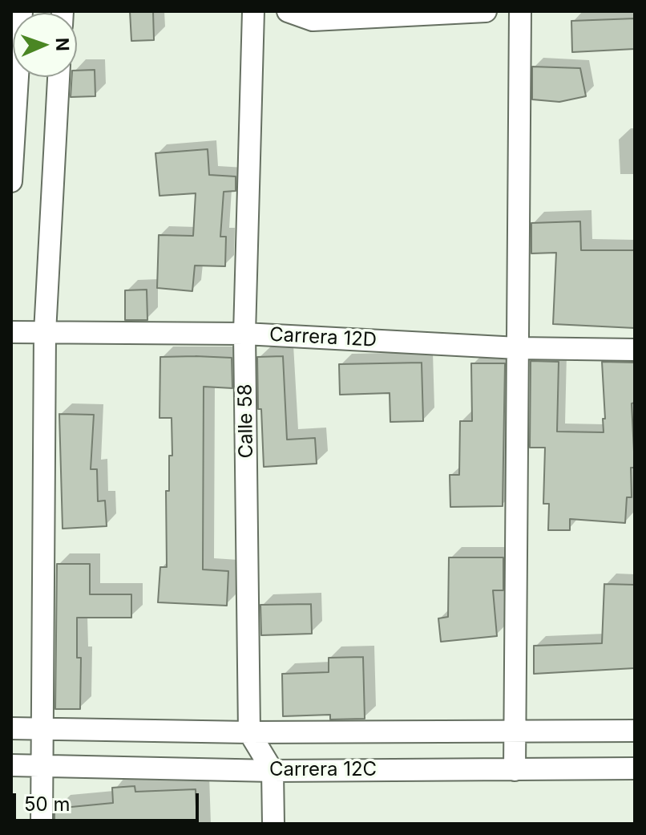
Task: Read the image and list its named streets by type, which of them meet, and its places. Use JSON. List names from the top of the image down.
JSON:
{
  "streets": {
    "street": ["Carrera 12D", "Calle 58", "Carrera 12C"]
  },
  "crossings": [
    ["Carrera 12D", "Calle 58"],
    ["Calle 58", "Carrera 12C"]
  ],
  "scale_bar": "50 m",
  "north": "right"
}
